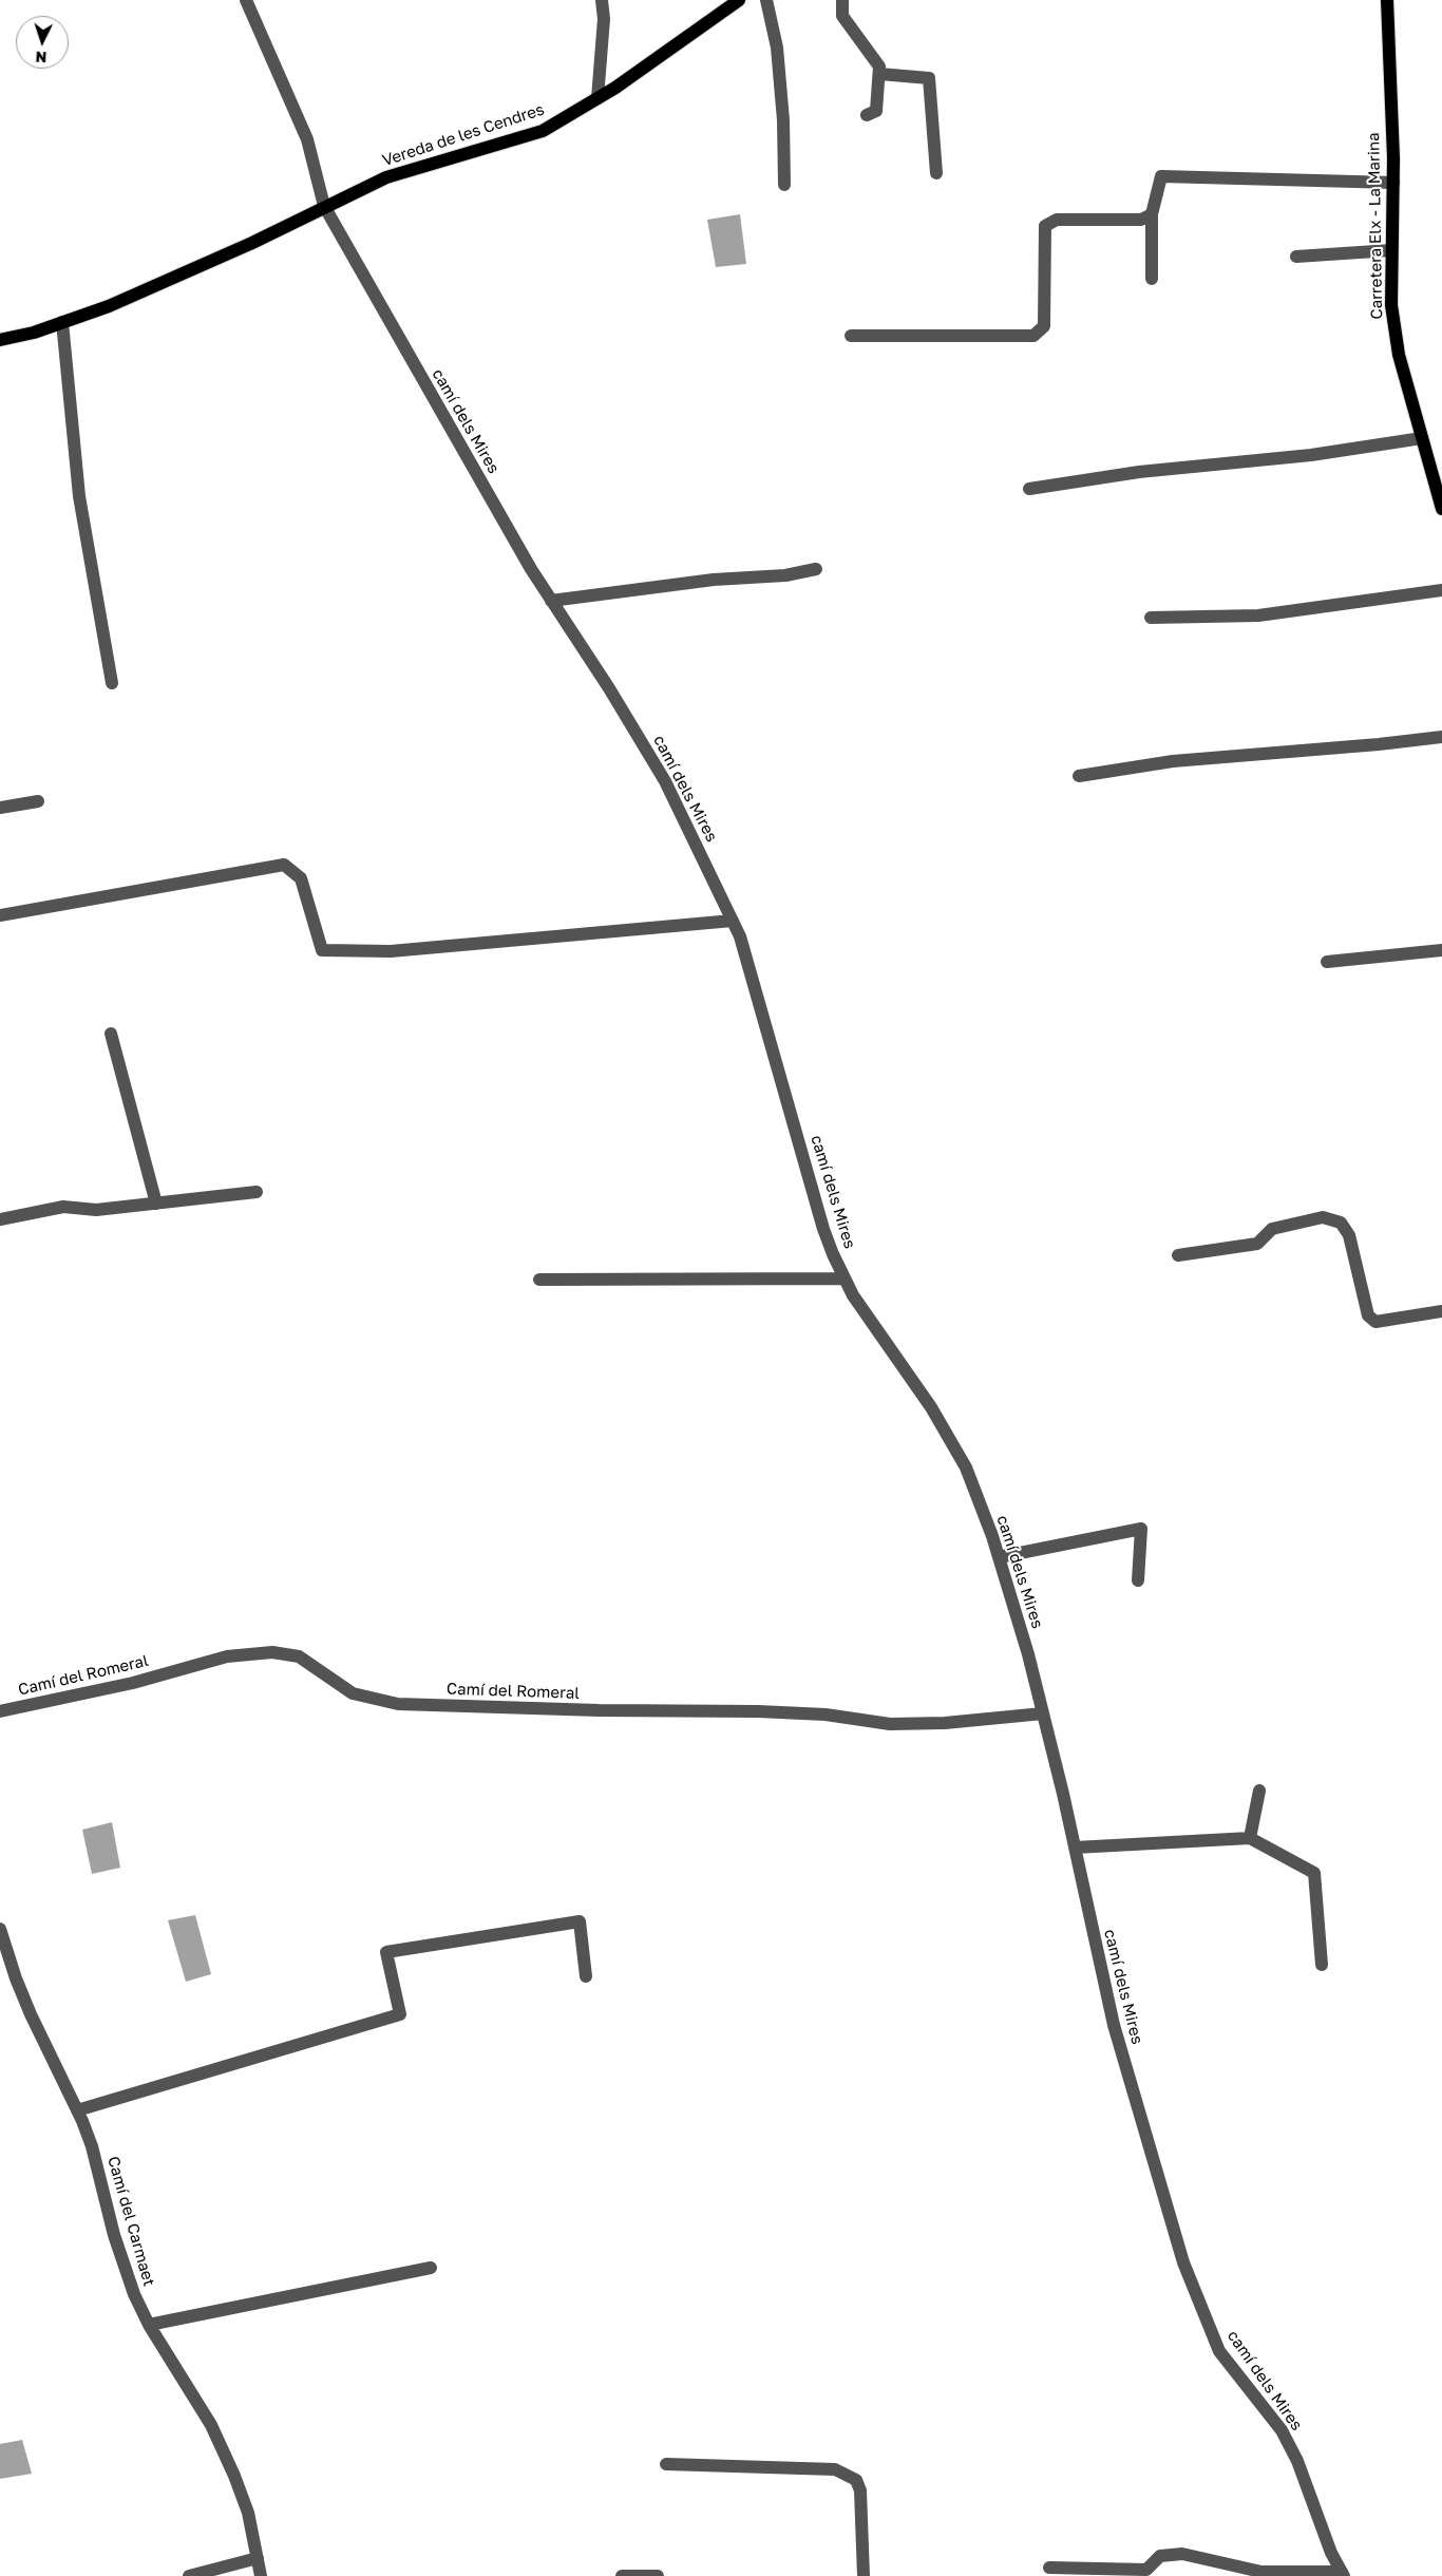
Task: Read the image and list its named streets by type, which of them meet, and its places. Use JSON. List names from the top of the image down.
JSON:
{
  "streets": {
    "main road": ["Vereda de les Cendres", "Carretera Elx - La Marina"],
    "street": ["camí dels Mires", "Camí del Romeral", "Camí del Carmaet"]
  },
  "crossings": [
    ["Vereda de les Cendres", "camí dels Mires"],
    ["camí dels Mires", "Camí del Romeral"]
  ],
  "north": "bottom"
}
